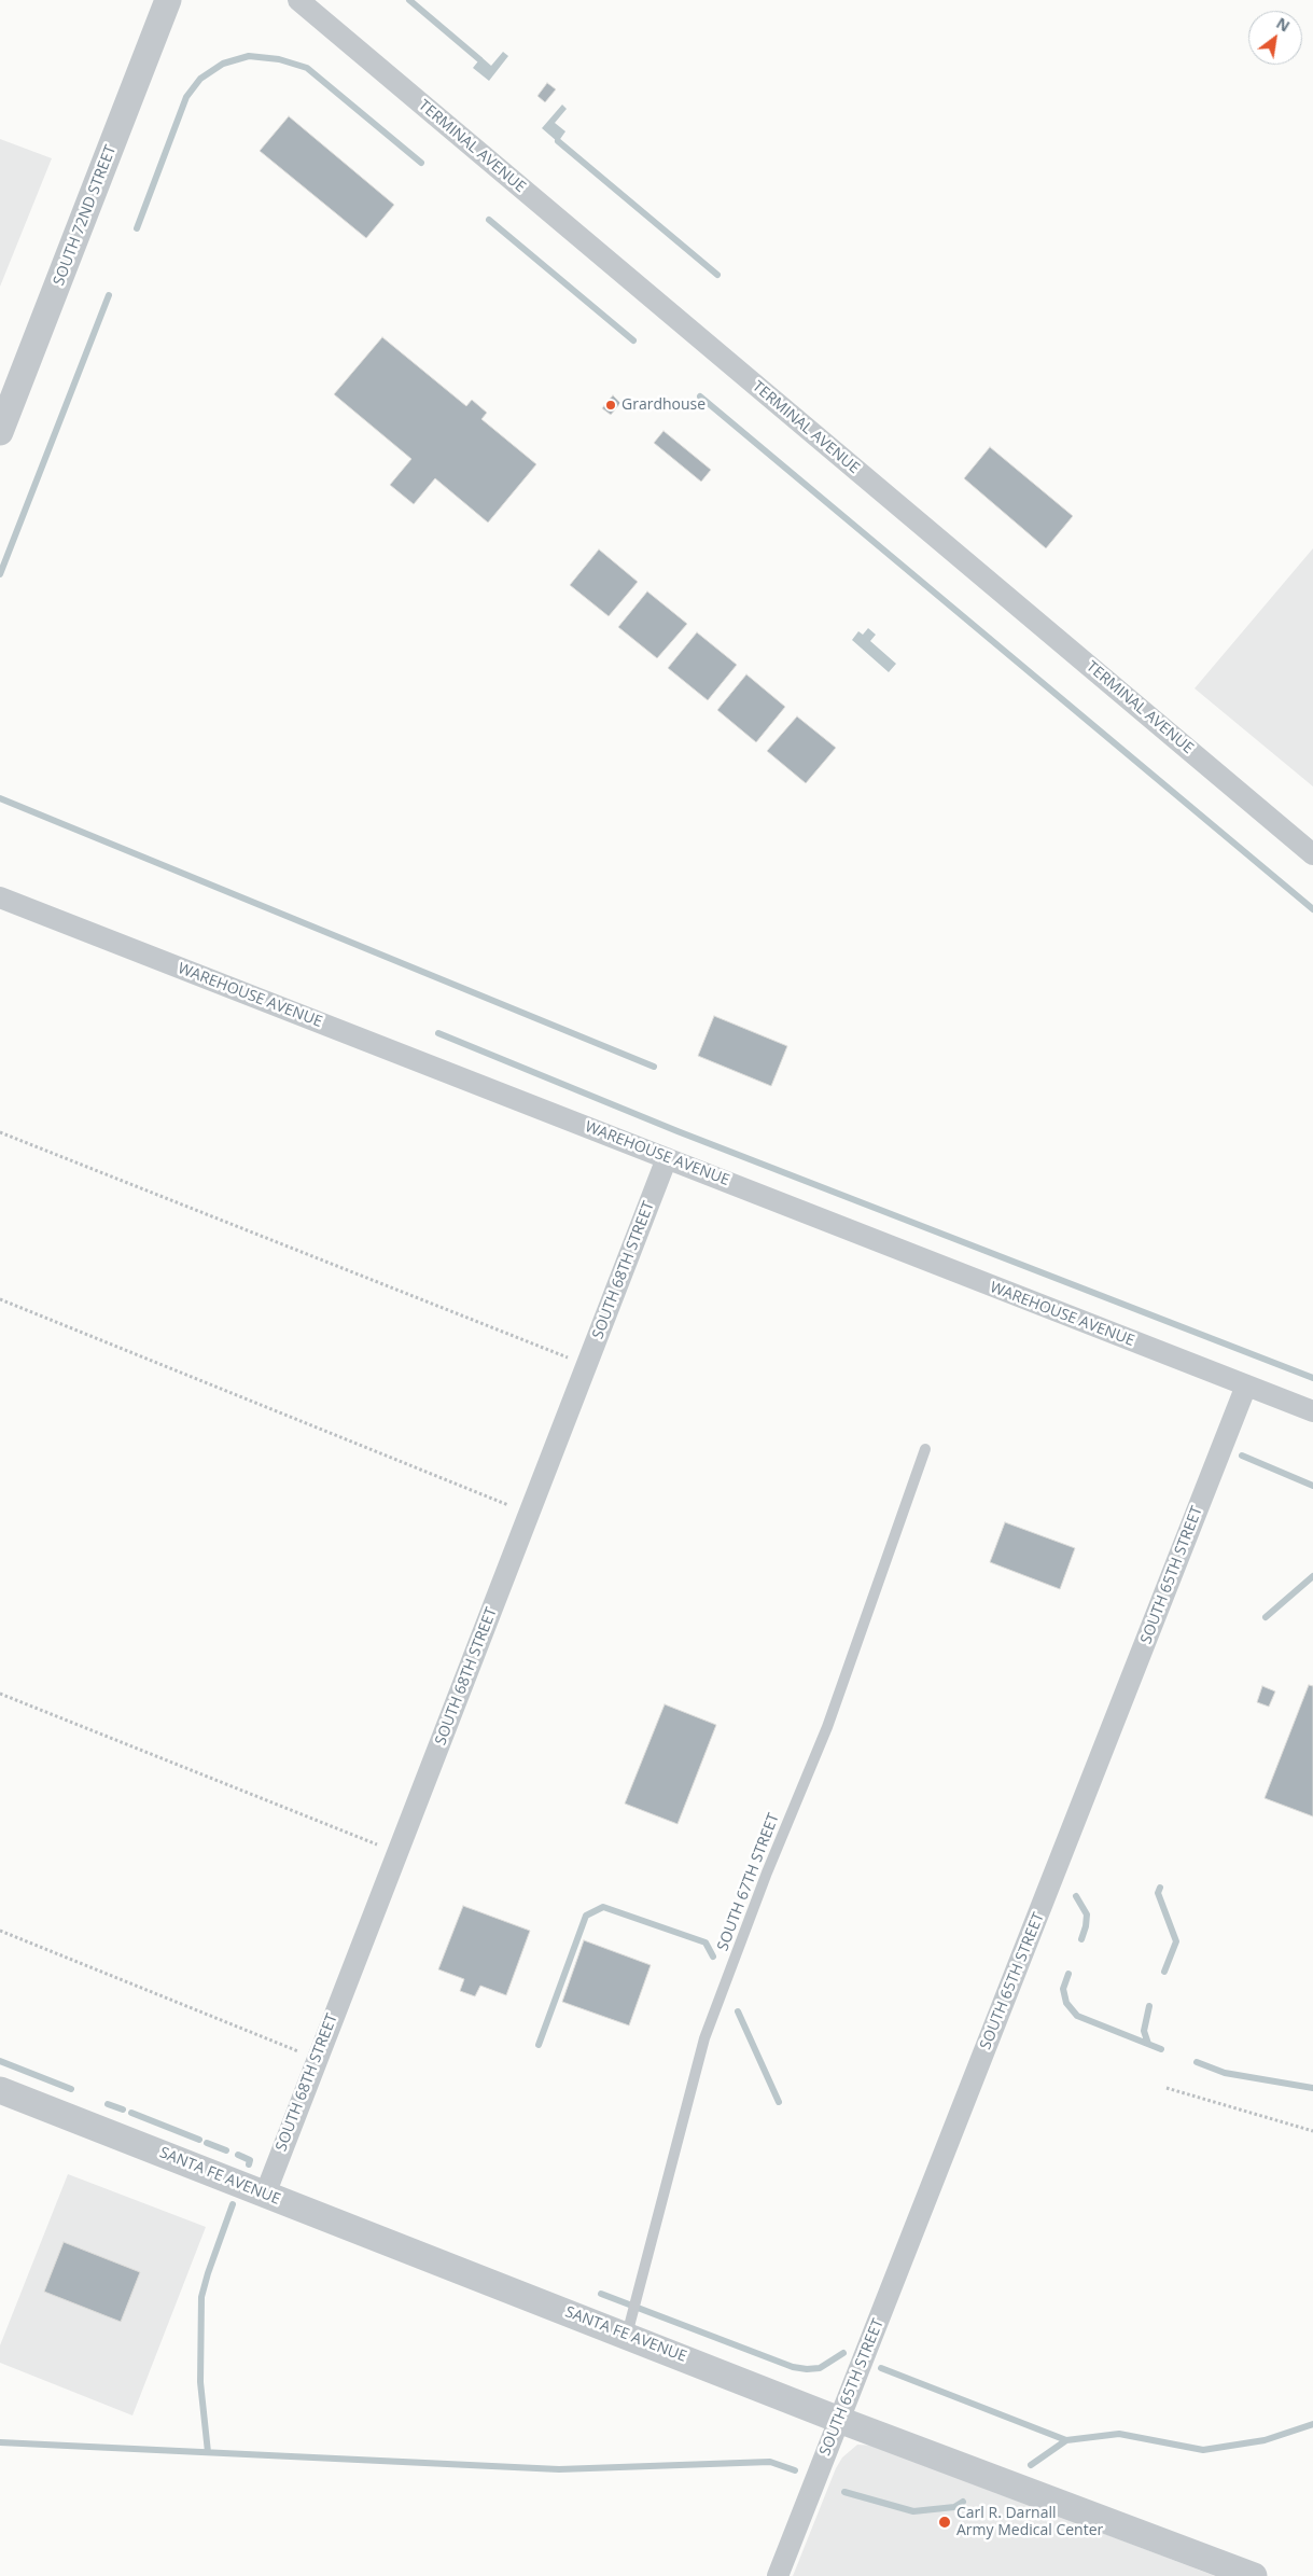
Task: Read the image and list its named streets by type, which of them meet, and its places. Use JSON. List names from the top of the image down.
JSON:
{
  "streets": {
    "street": [
      "TERMINAL AVENUE",
      "SOUTH 72ND STREET",
      "WAREHOUSE AVENUE",
      "SOUTH 68TH STREET",
      "SOUTH 65TH STREET",
      "SANTA FE AVENUE"
    ],
    "lane": ["SOUTH 67TH STREET"]
  },
  "crossings": [
    ["WAREHOUSE AVENUE", "SOUTH 68TH STREET"],
    ["WAREHOUSE AVENUE", "SOUTH 65TH STREET"],
    ["SOUTH 68TH STREET", "SANTA FE AVENUE"],
    ["SOUTH 65TH STREET", "SANTA FE AVENUE"],
    ["SOUTH 67TH STREET", "SANTA FE AVENUE"]
  ],
  "places": ["Grardhouse", "Carl R. Darnall Army Medical Center"],
  "north": "top right"
}
